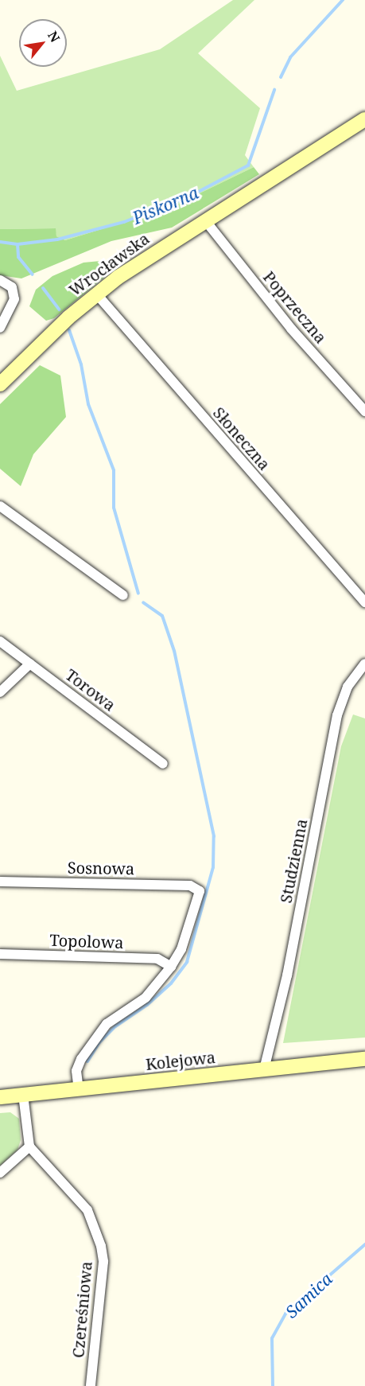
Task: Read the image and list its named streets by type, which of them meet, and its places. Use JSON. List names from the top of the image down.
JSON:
{
  "streets": {
    "main road": ["Wrocławska", "Kolejowa"],
    "street": [
      "Poprzeczna",
      "Słoneczna",
      "Torowa",
      "Studzienna",
      "Sosnowa",
      "Topolowa",
      "Czereśniowa"
    ]
  },
  "crossings": [
    ["Wrocławska", "Poprzeczna"],
    ["Wrocławska", "Słoneczna"],
    ["Studzienna", "Kolejowa"],
    ["Sosnowa", "Topolowa"]
  ],
  "water": ["Piskorna", "Samica"],
  "north": "top right"
}
